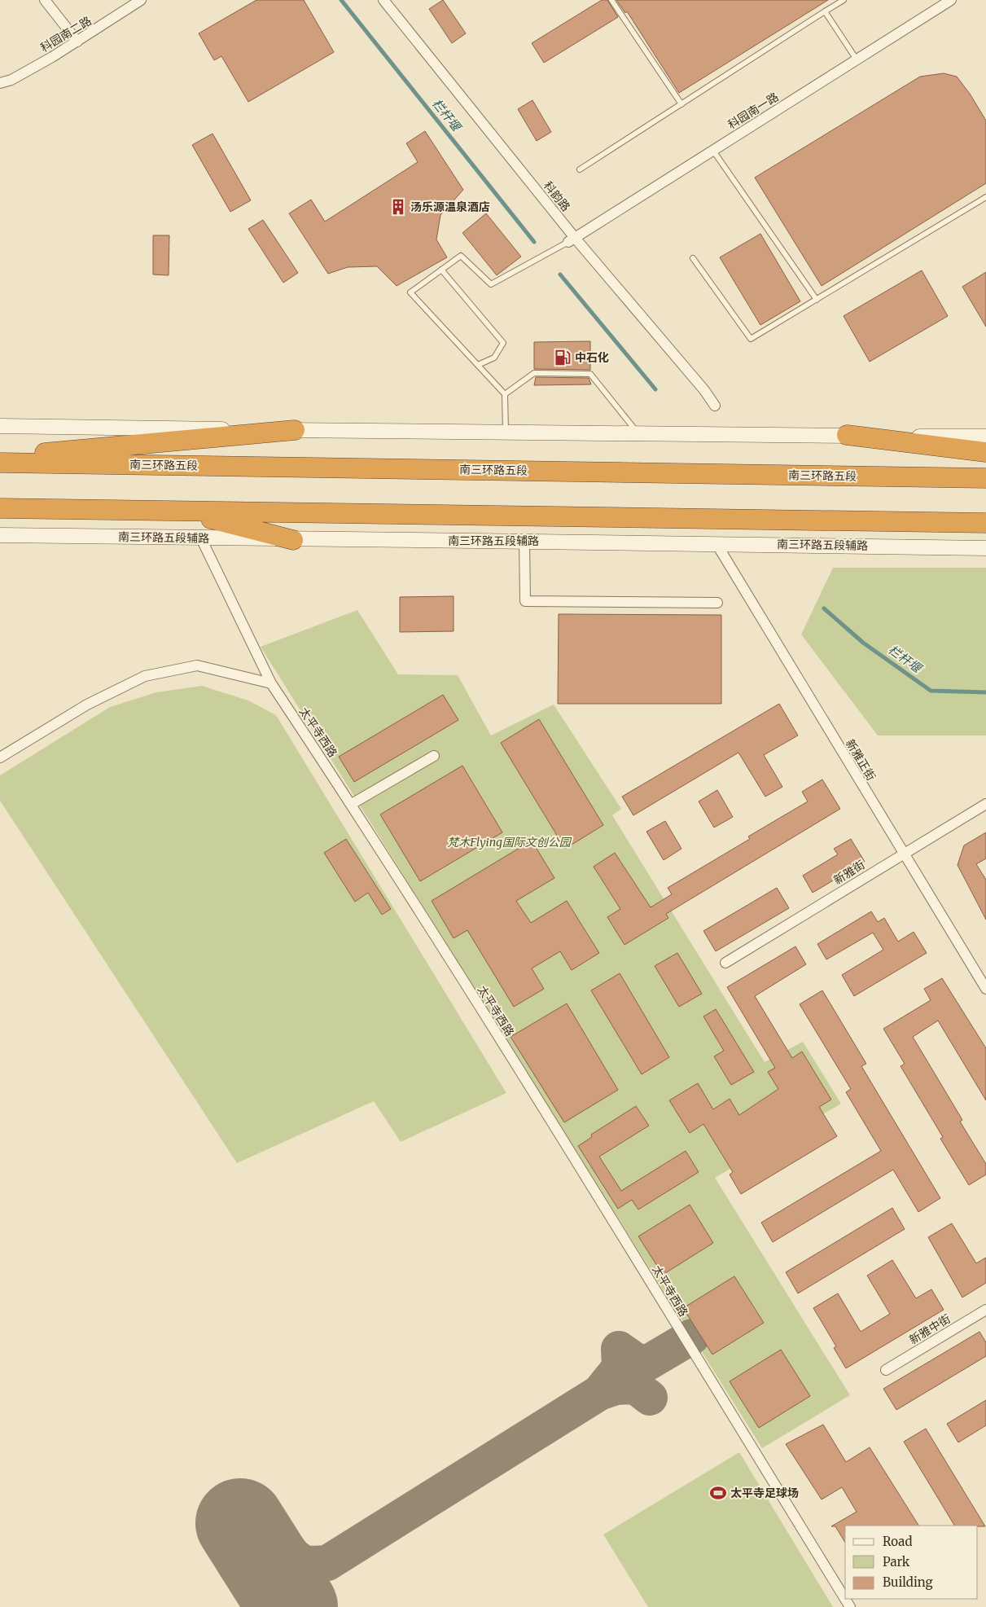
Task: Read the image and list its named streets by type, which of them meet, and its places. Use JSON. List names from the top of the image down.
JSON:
{
  "streets": {
    "highway": ["南三环路五段"],
    "main road": ["南三环路五段辅路"],
    "street": [
      "科园南二路",
      "科园南一路",
      "科韵路",
      "太平寺西路",
      "新雅正街",
      "新雅街",
      "新雅中街"
    ]
  },
  "crossings": [
    ["科园南一路", "科韵路"],
    ["南三环路五段辅路", "太平寺西路"],
    ["南三环路五段辅路", "新雅正街"],
    ["新雅正街", "新雅街"]
  ],
  "water": ["栏杆堰"],
  "parks": ["梵木Flying国际文创公园"],
  "places": {
    "building": ["汤乐源温泉酒店"],
    "fuel station": ["中石化"],
    "sports": ["太平寺足球场"]
  },
  "legend": ["Road", "Park", "Building"]
}
